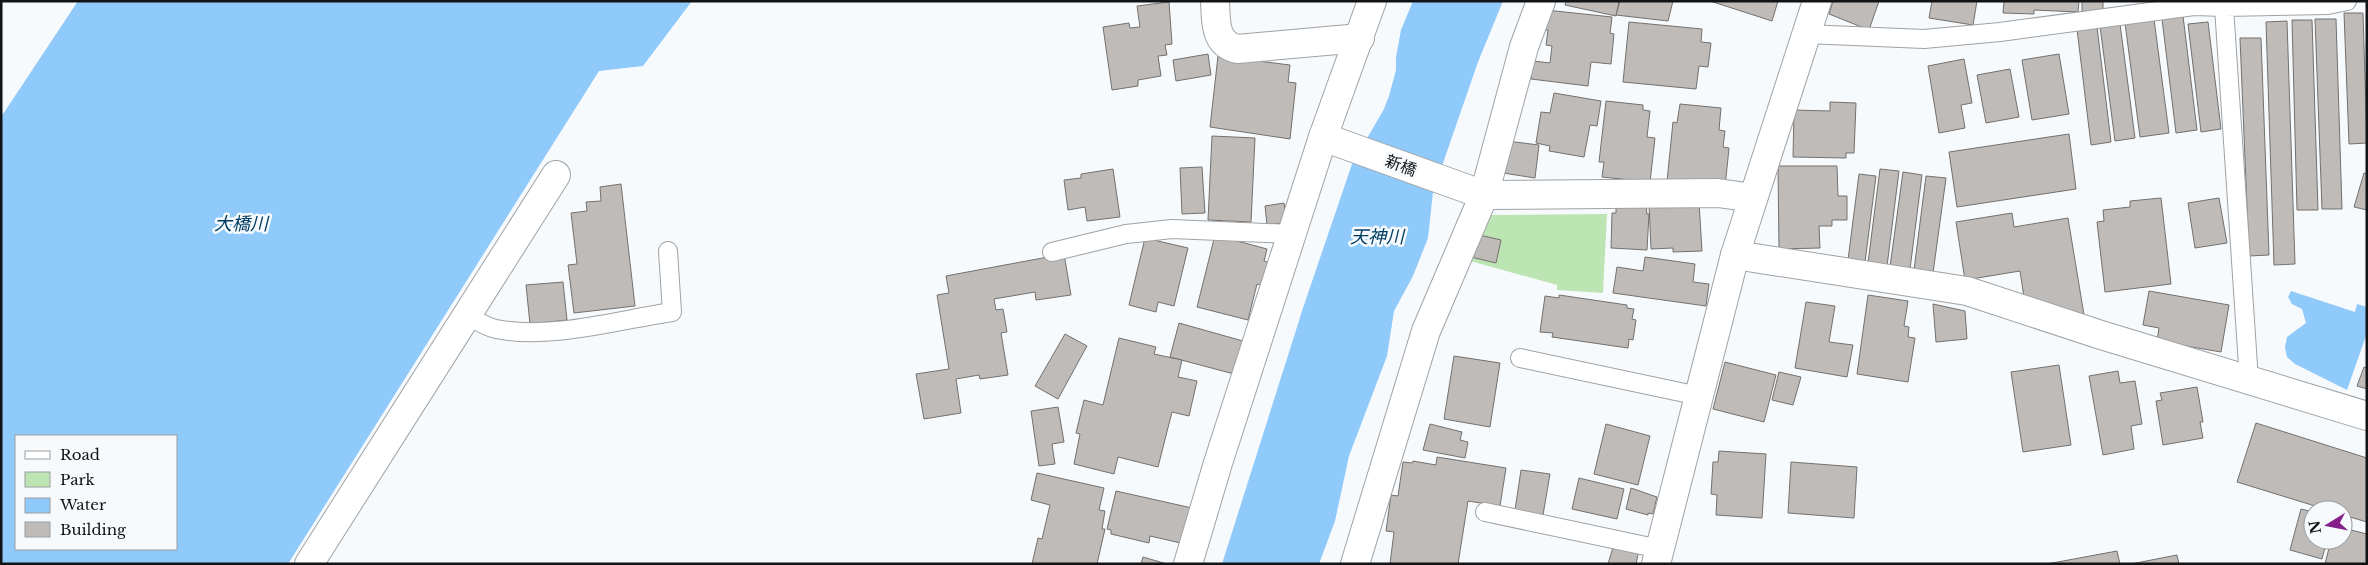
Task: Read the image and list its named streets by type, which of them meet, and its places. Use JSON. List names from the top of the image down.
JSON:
{
  "streets": {
    "street": ["新橋"]
  },
  "water": ["大橋川", "天神川"],
  "legend": [
    "Road",
    "Park",
    "Water",
    "Building"
  ],
  "north": "left"
}
